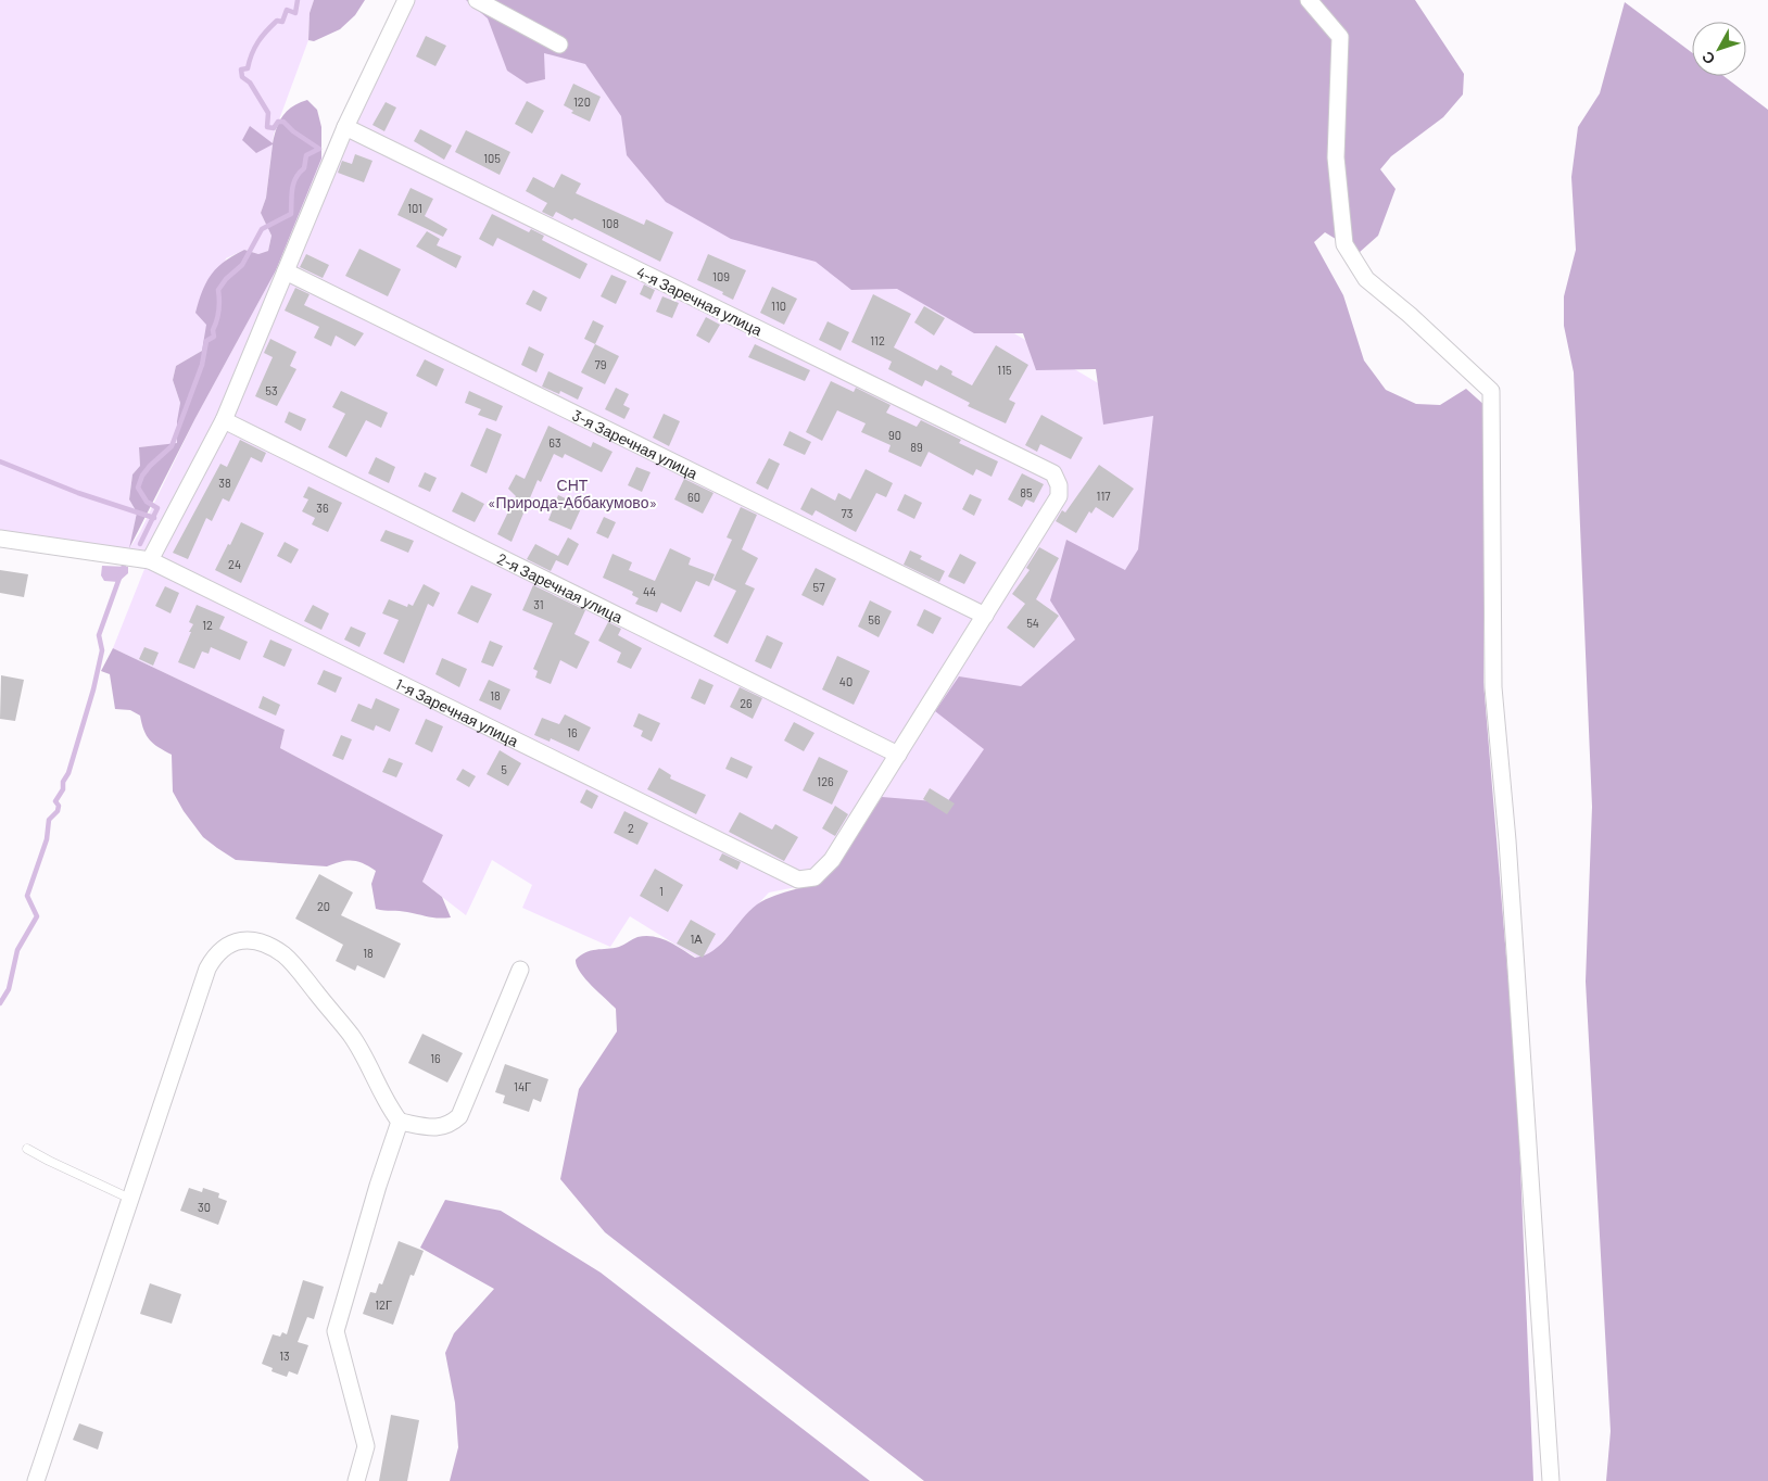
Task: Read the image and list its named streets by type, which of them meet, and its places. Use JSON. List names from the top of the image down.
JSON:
{
  "streets": {
    "street": [
      "4-я Заречная улица",
      "3-я Заречная улица",
      "2-я Заречная улица",
      "1-я Заречная улица"
    ]
  },
  "crossings": [
    ["4-я Заречная улица", "1-я Заречная улица"],
    ["3-я Заречная улица", "1-я Заречная улица"],
    ["2-я Заречная улица", "1-я Заречная улица"]
  ],
  "parks": ["СНТ «Природа-Аббакумово»"],
  "house_numbers": [
    "120",
    "105",
    "101",
    "108",
    "109",
    "110",
    "112",
    "79",
    "115",
    "53",
    "90",
    "63",
    "89",
    "38",
    "85",
    "117",
    "60",
    "36",
    "73",
    "24",
    "57",
    "44",
    "31",
    "56",
    "54",
    "12",
    "40",
    "18",
    "26",
    "16",
    "5",
    "126",
    "2",
    "1",
    "20",
    "1А",
    "18",
    "16",
    "14Г",
    "30",
    "12Г",
    "13"
  ],
  "north": "bottom left"
}
